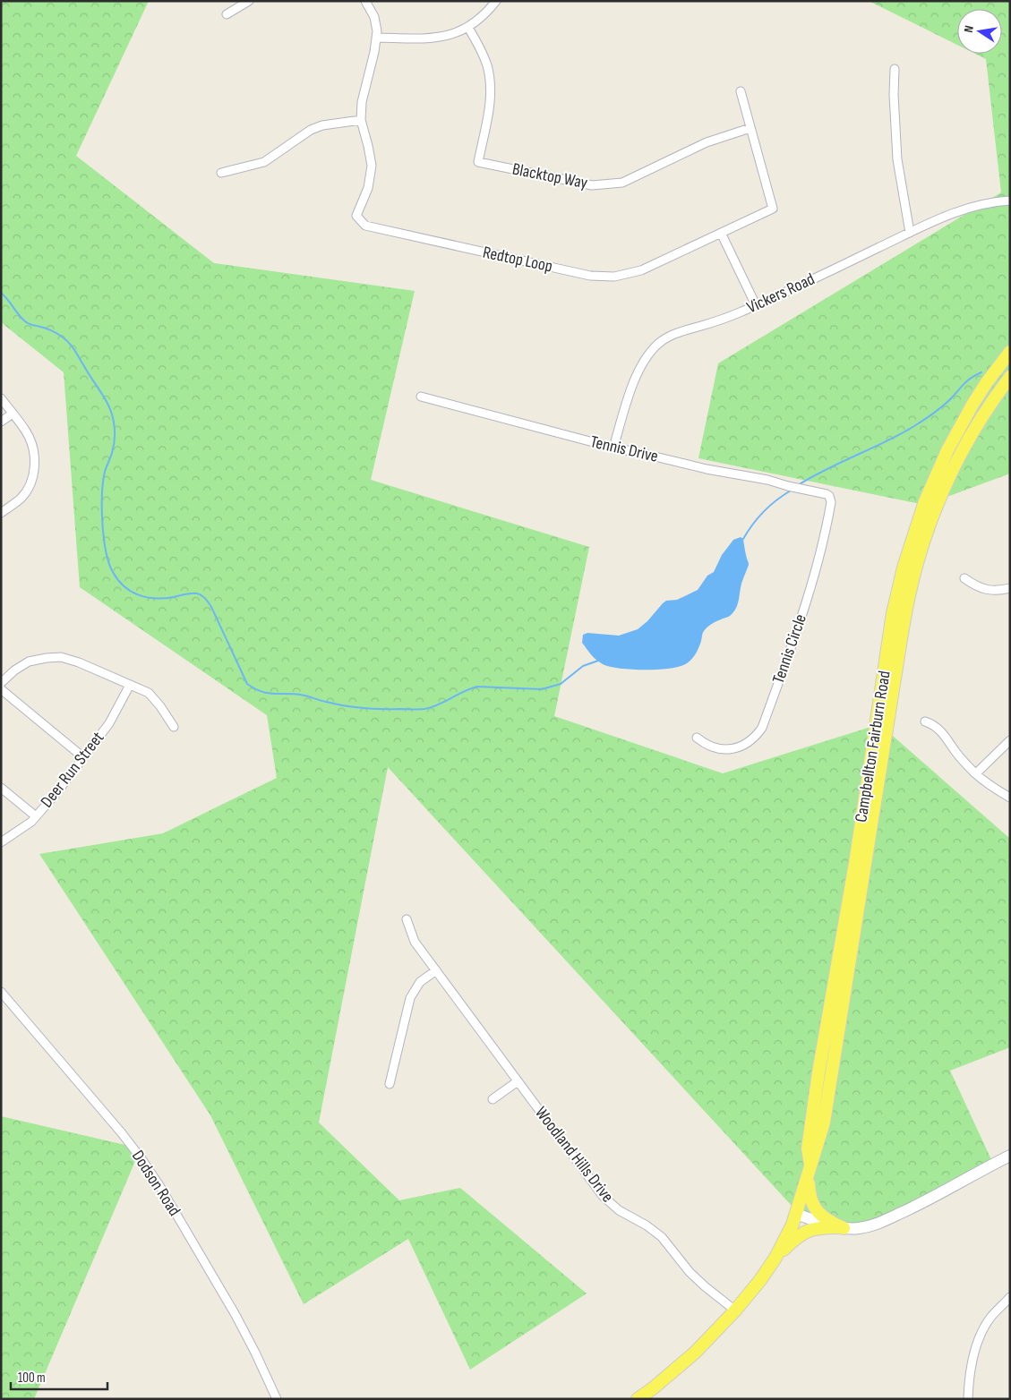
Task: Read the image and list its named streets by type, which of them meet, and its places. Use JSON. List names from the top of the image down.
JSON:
{
  "streets": {
    "main road": ["Campbellton Fairburn Road"],
    "street": [
      "Blacktop Way",
      "Redtop Loop",
      "Vickers Road",
      "Tennis Drive",
      "Tennis Circle",
      "Deer Run Street",
      "Woodland Hills Drive",
      "Dodson Road"
    ]
  },
  "crossings": [
    ["Blacktop Way", "Redtop Loop"],
    ["Vickers Road", "Tennis Drive"],
    ["Tennis Drive", "Tennis Circle"],
    ["Campbellton Fairburn Road", "Woodland Hills Drive"]
  ],
  "scale_bar": "100 m",
  "north": "left"
}
